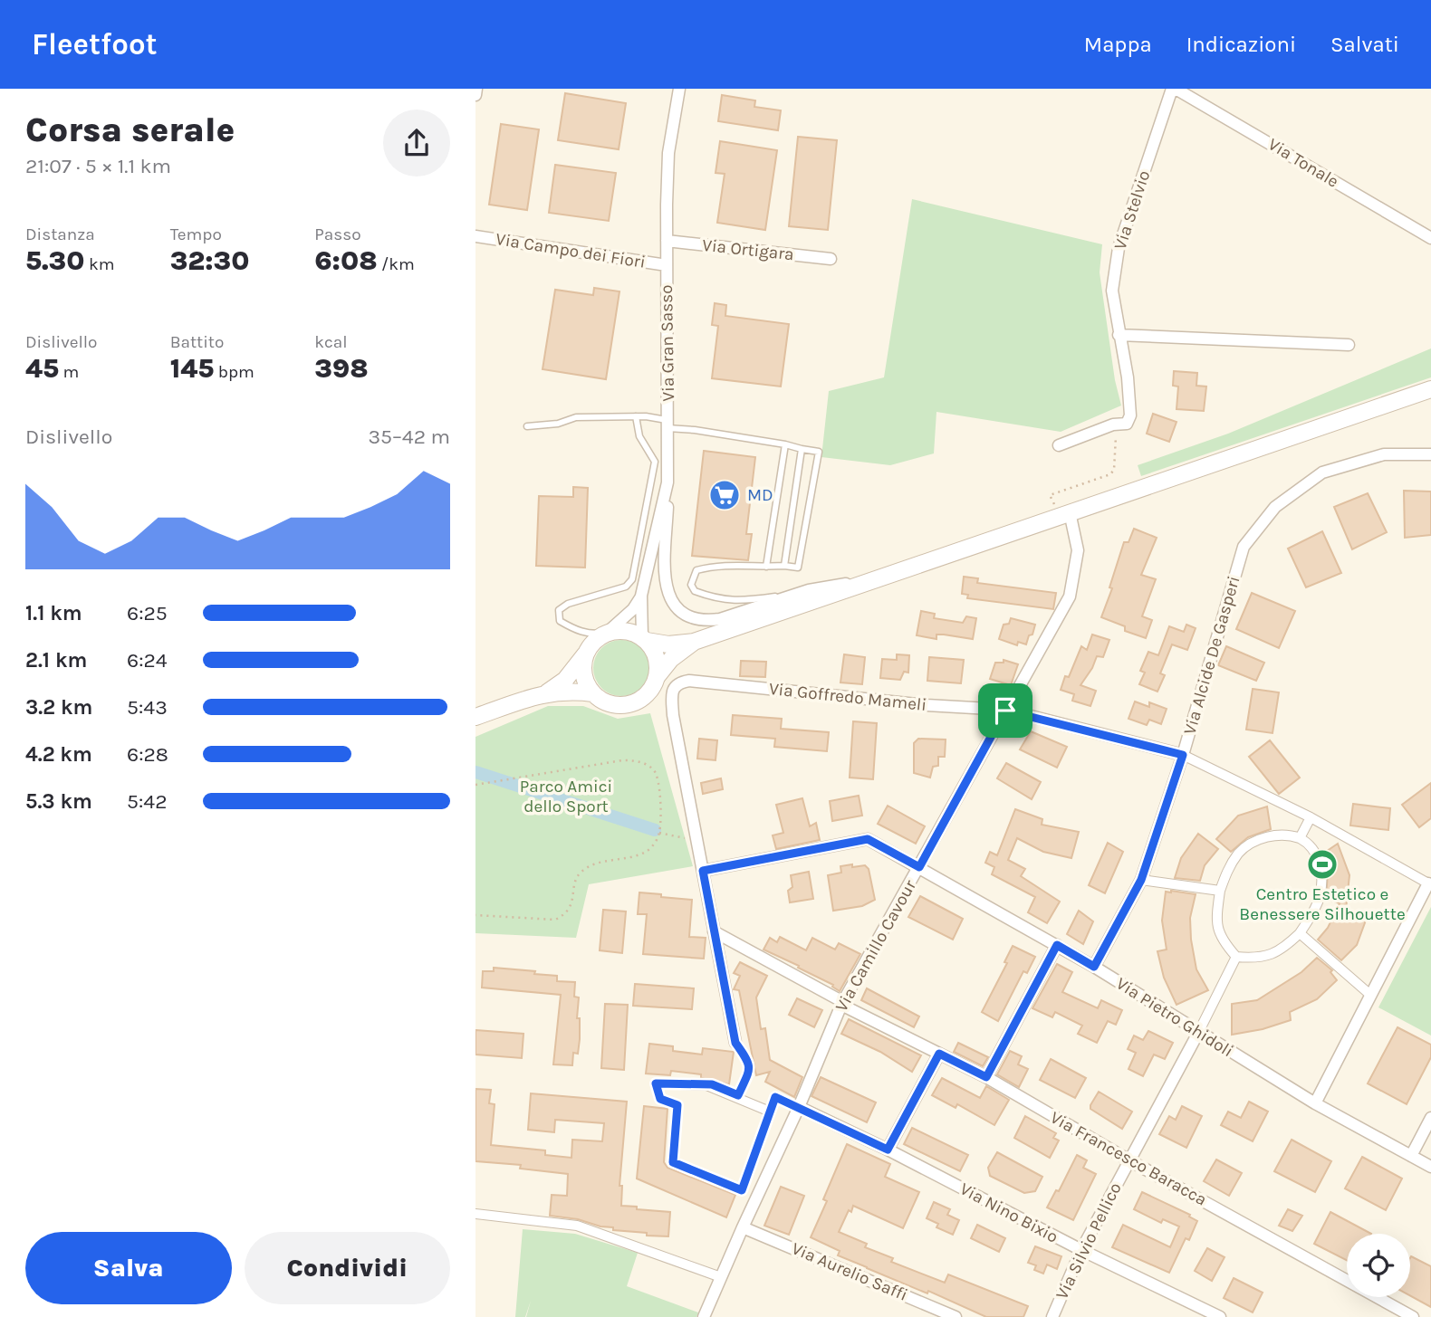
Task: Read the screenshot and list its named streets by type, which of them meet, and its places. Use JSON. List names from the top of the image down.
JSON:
{
  "streets": {
    "street": [
      "Via Tonale",
      "Via Stelvio",
      "Via Ortigara",
      "Via Campo dei Fiori",
      "Via Gran Sasso",
      "Via Alcide De Gasperi",
      "Via Goffredo Mameli",
      "Via Camillo Cavour",
      "Via Pietro Ghidoli",
      "Via Francesco Baracca",
      "Via Nino Bixio",
      "Via Silvio Pellico",
      "Via Aurelio Saffi"
    ]
  },
  "crossings": [
    ["Via Tonale", "Via Stelvio"],
    ["Via Ortigara", "Via Gran Sasso"],
    ["Via Campo dei Fiori", "Via Gran Sasso"],
    ["Via Alcide De Gasperi", "Via Goffredo Mameli"],
    ["Via Alcide De Gasperi", "Via Pietro Ghidoli"],
    ["Via Goffredo Mameli", "Via Camillo Cavour"],
    ["Via Camillo Cavour", "Via Pietro Ghidoli"],
    ["Via Camillo Cavour", "Via Francesco Baracca"],
    ["Via Camillo Cavour", "Via Nino Bixio"],
    ["Via Camillo Cavour", "Via Aurelio Saffi"],
    ["Via Pietro Ghidoli", "Via Silvio Pellico"],
    ["Via Francesco Baracca", "Via Silvio Pellico"],
    ["Via Nino Bixio", "Via Silvio Pellico"]
  ],
  "parks": ["Parco Amici dello Sport"],
  "places": {
    "supermarket": ["MD"],
    "sports": ["Centro Estetico e Benessere Silhouette"]
  },
  "page": {
    "header": "Fleetfoot",
    "nav": ["Mappa", "Indicazioni", "Salvati"],
    "heading": ["Corsa serale", "21:07 · 5 × 1.1 km"],
    "stats": [
      ["Distanza", "5.30 km"],
      ["Tempo", "32:30"],
      ["Passo", "6:08 /km"],
      ["Dislivello", "45 m"],
      ["Battito", "145 bpm"],
      ["kcal", "398"]
    ],
    "chart": ["Dislivello", "35–42 m"],
    "list": [
      {
        "name": "1.1 km",
        "note": "6:25"
      },
      {
        "name": "2.1 km",
        "note": "6:24"
      },
      {
        "name": "3.2 km",
        "note": "5:43"
      },
      {
        "name": "4.2 km",
        "note": "6:28"
      },
      {
        "name": "5.3 km",
        "note": "5:42"
      }
    ],
    "buttons": ["Salva", "Condividi"]
  }
}
